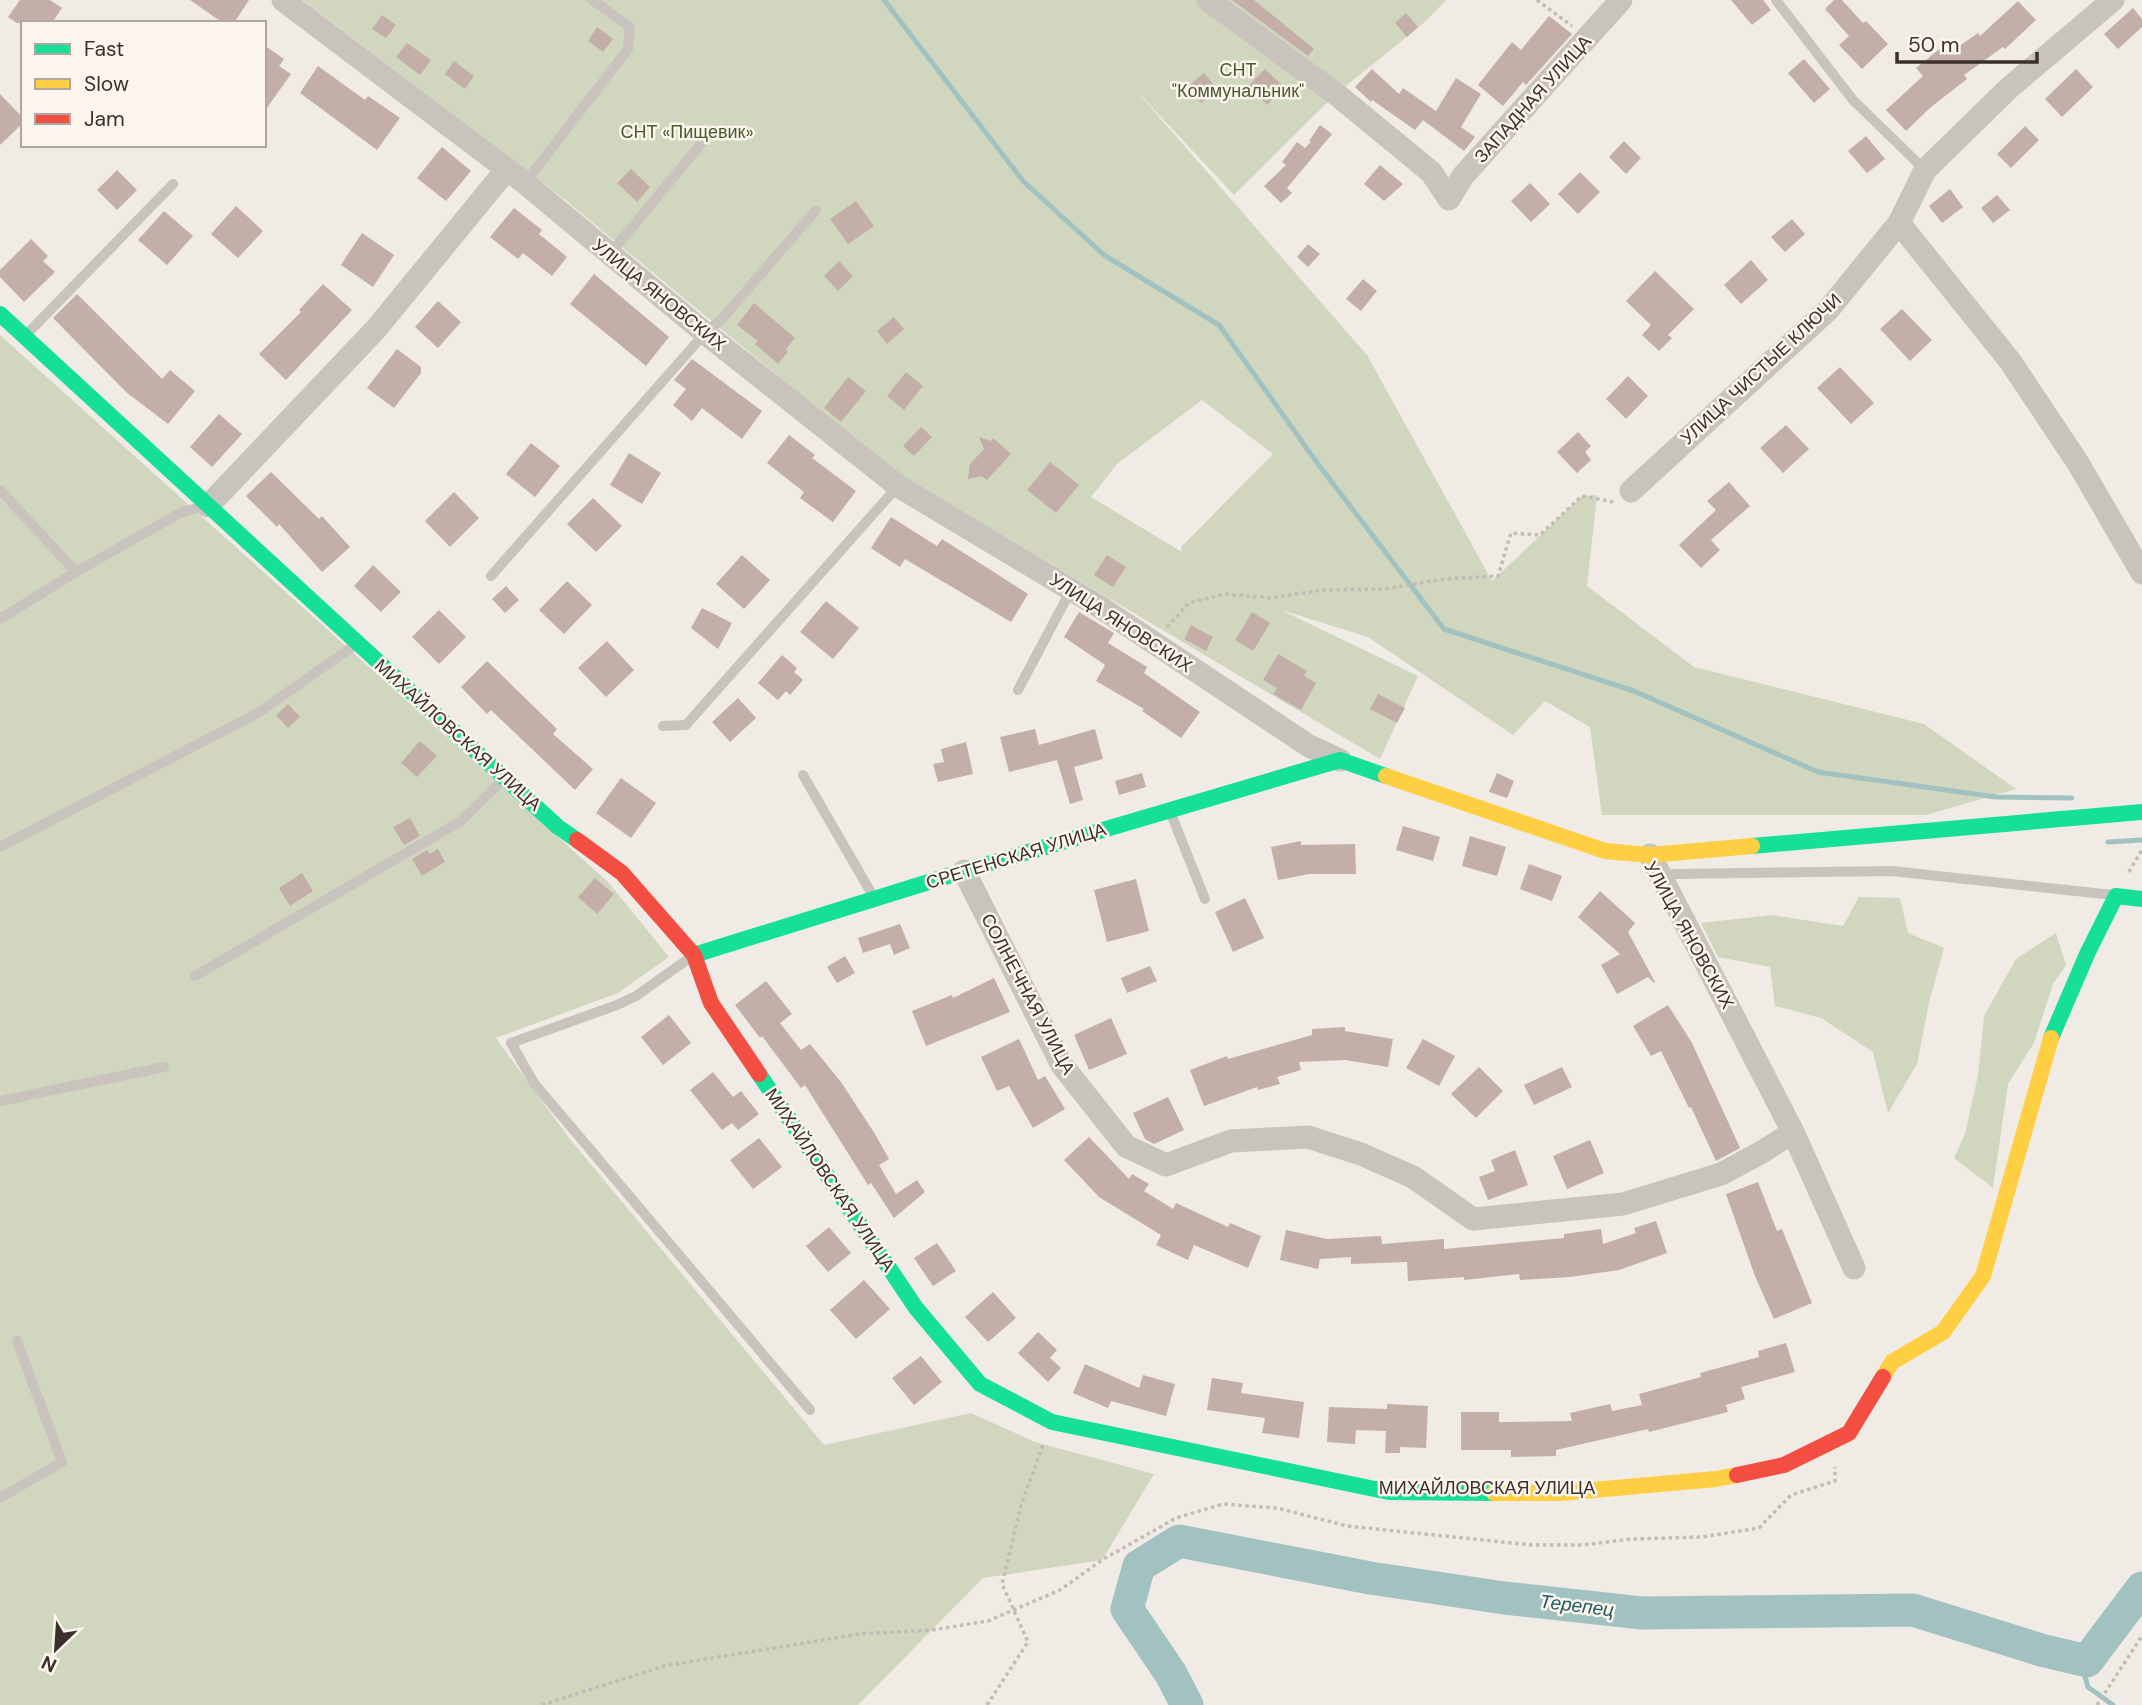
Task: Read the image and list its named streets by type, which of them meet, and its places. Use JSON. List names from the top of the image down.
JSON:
{
  "streets": {
    "street": [
      "ЗАПАДНАЯ УЛИЦА",
      "УЛИЦА ЯНОВСКИХ",
      "УЛИЦА ЧИСТЫЕ КЛЮЧИ",
      "МИХАЙЛОВСКАЯ УЛИЦА",
      "СРЕТЕНСКАЯ УЛИЦА",
      "СОЛНЕЧНАЯ УЛИЦА"
    ]
  },
  "crossings": [
    ["УЛИЦА ЯНОВСКИХ", "СРЕТЕНСКАЯ УЛИЦА"],
    ["УЛИЦА ЯНОВСКИХ", "СОЛНЕЧНАЯ УЛИЦА"],
    ["МИХАЙЛОВСКАЯ УЛИЦА", "СРЕТЕНСКАЯ УЛИЦА"],
    ["СРЕТЕНСКАЯ УЛИЦА", "СОЛНЕЧНАЯ УЛИЦА"]
  ],
  "water": ["Терепец"],
  "parks": ["СНТ \"Коммунальник\"", "СНТ «Пищевик»"],
  "legend": ["Fast", "Slow", "Jam"],
  "scale_bar": "50 m",
  "north": "bottom left"
}
